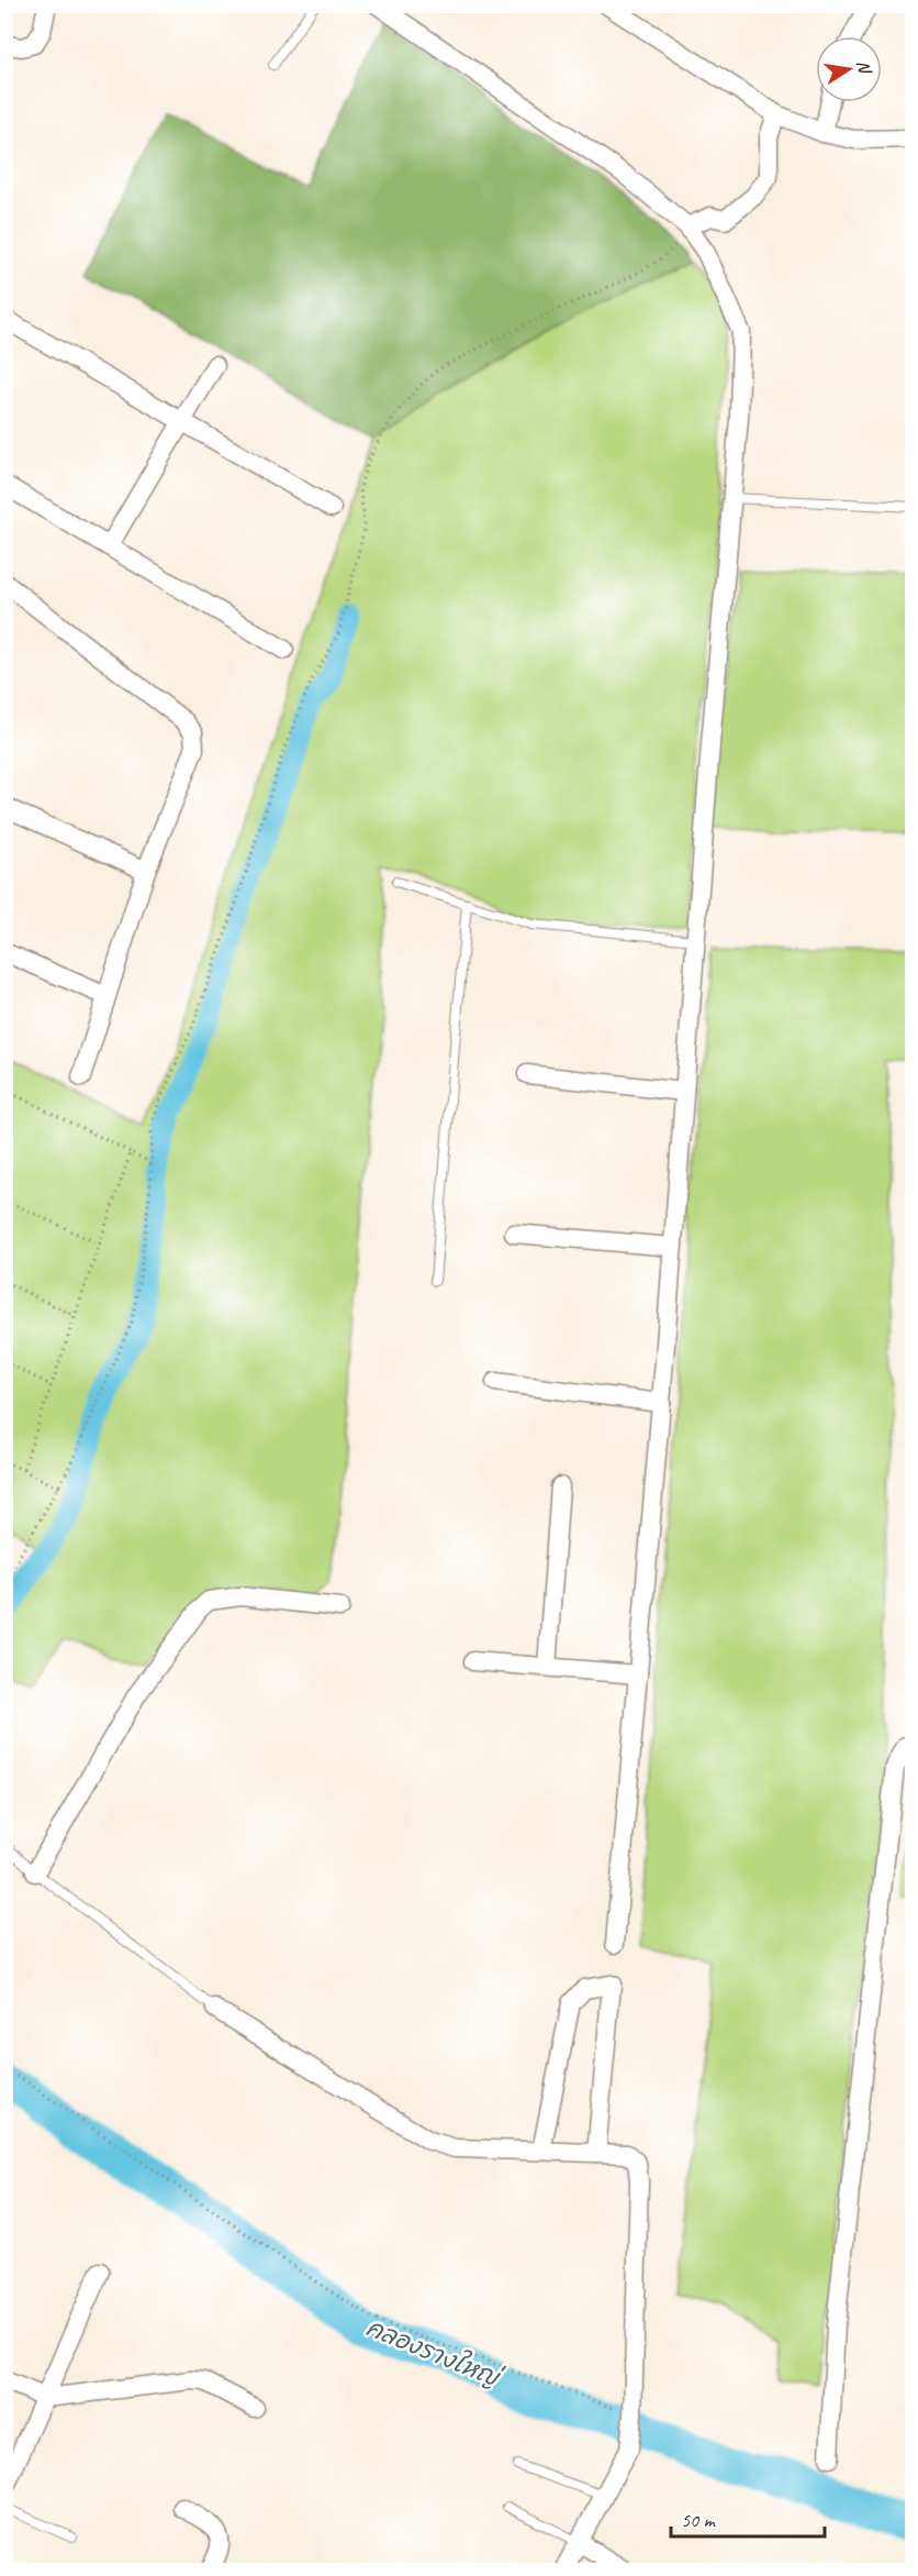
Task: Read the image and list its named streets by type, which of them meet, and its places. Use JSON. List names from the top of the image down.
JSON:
{
  "water": ["คลองรางใหญ่"],
  "scale_bar": "50 m",
  "north": "right"
}
